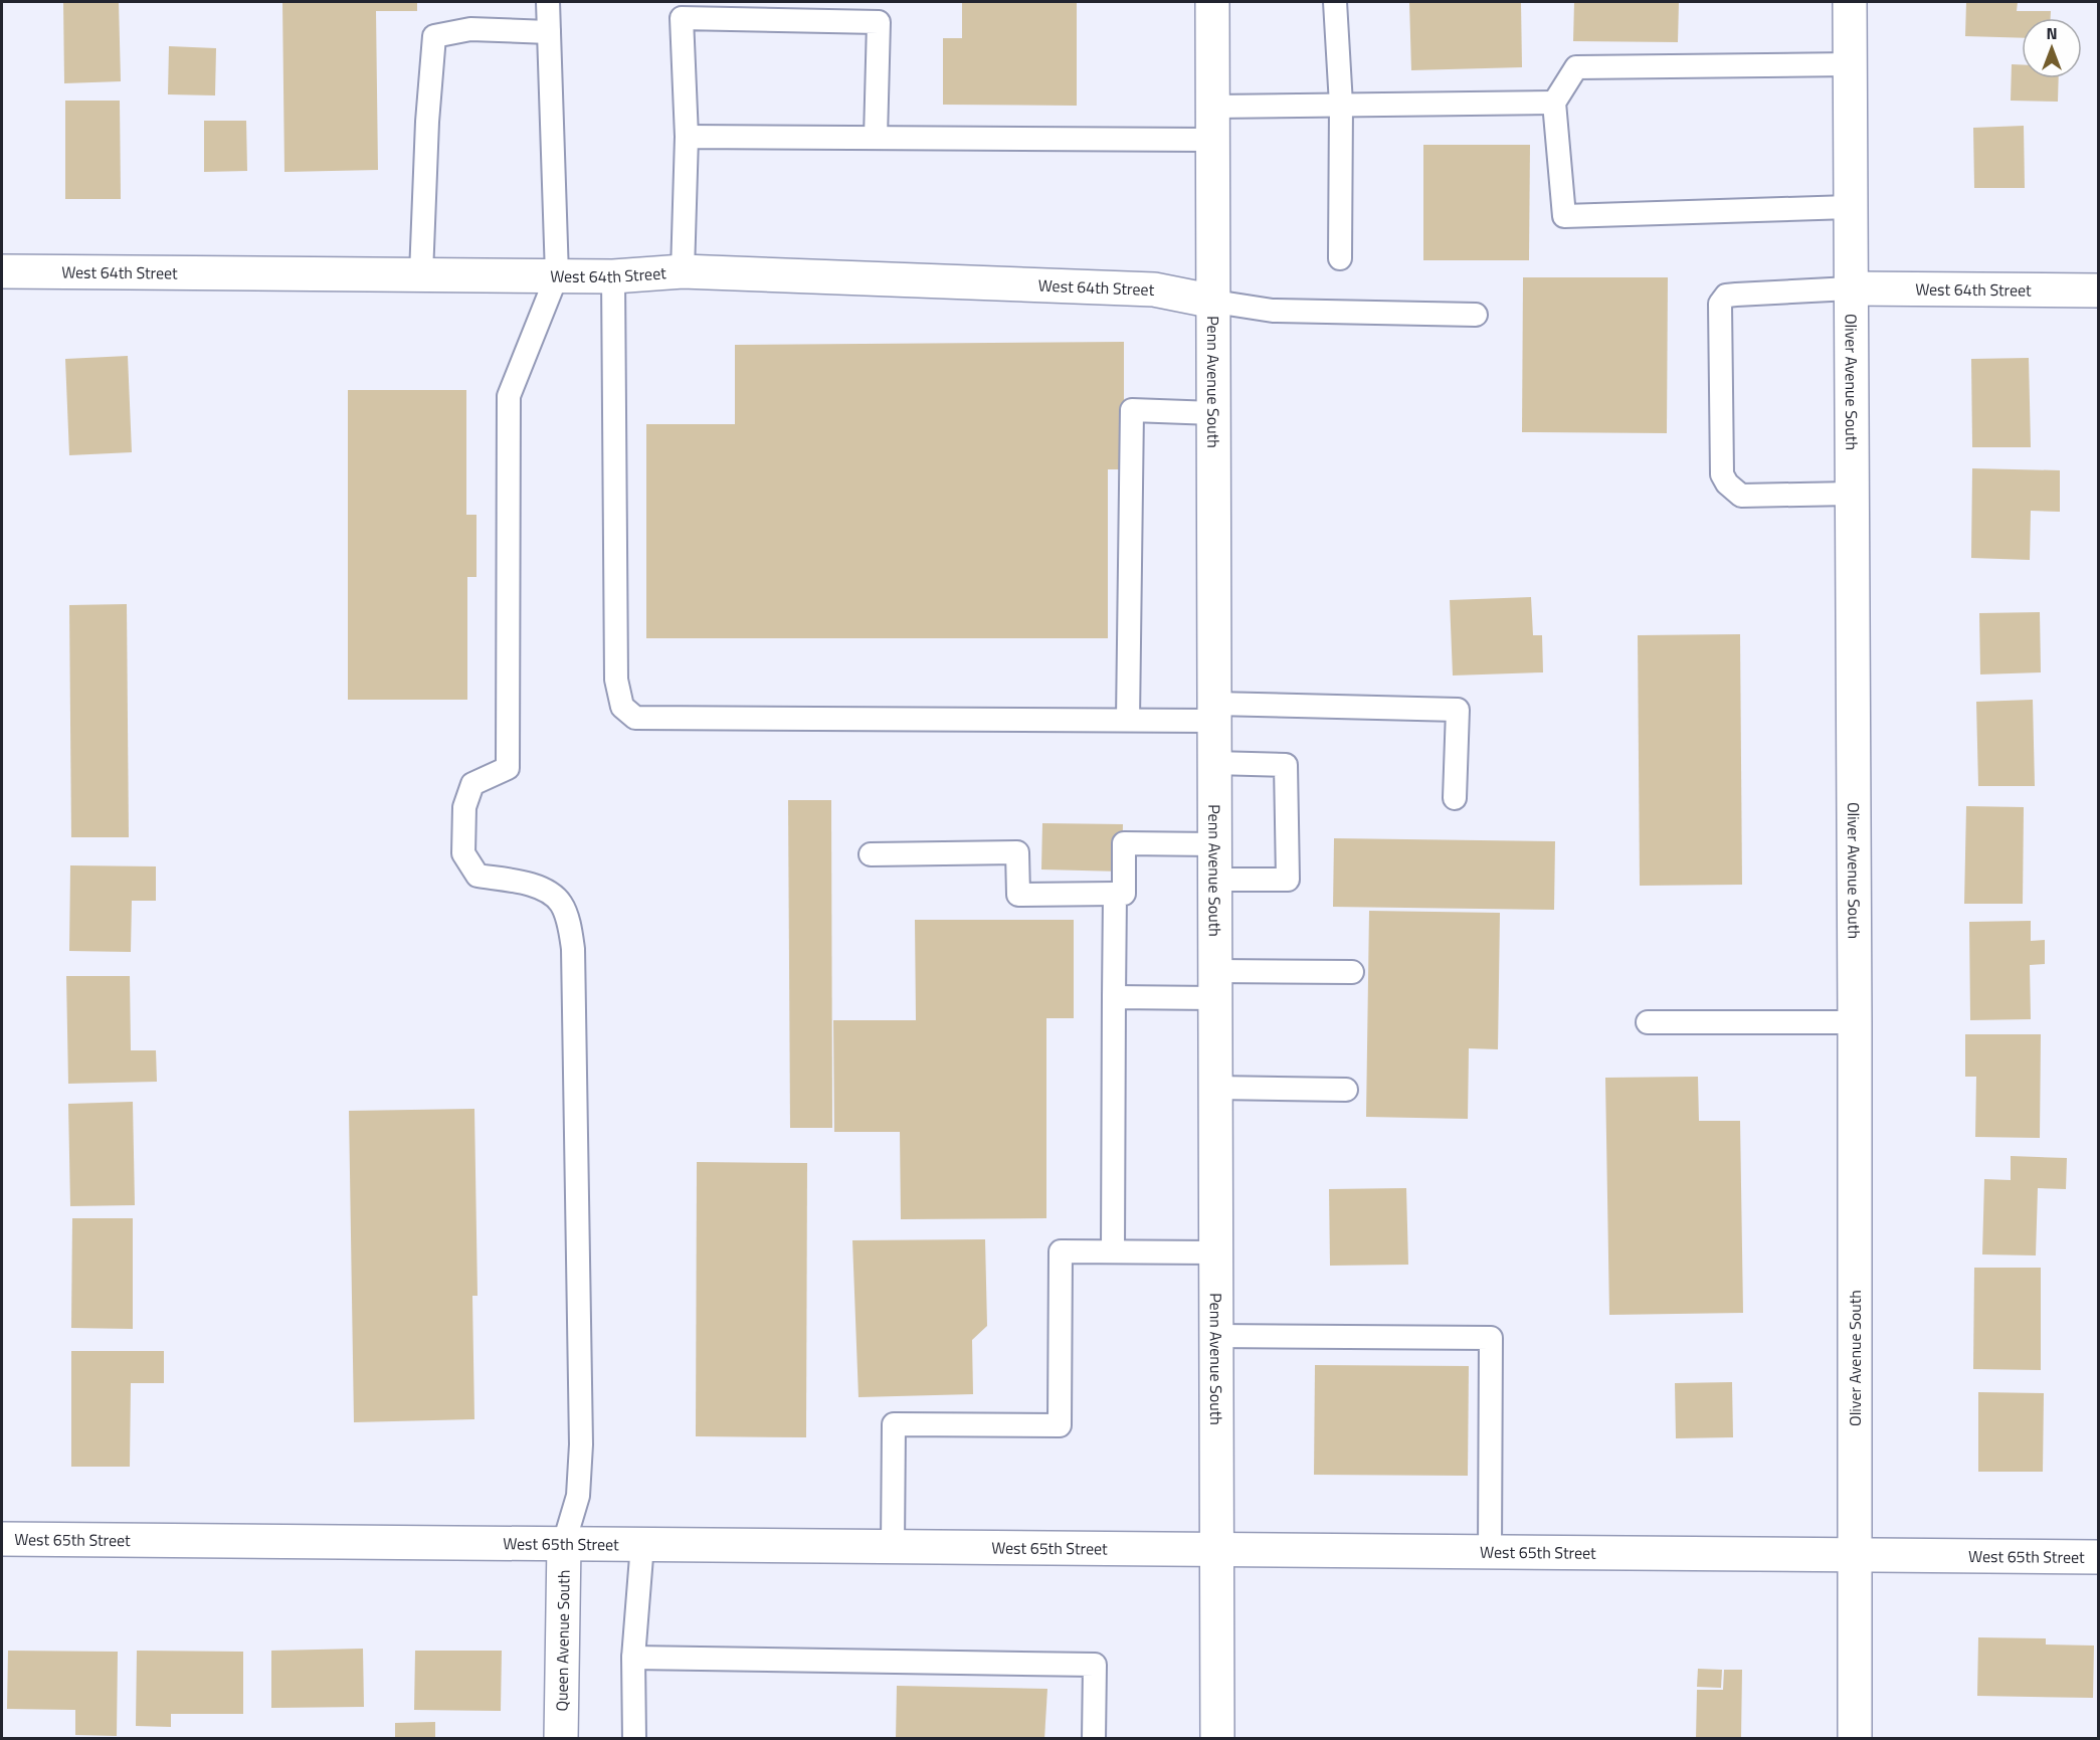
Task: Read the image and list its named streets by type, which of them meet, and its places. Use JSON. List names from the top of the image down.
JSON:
{
  "streets": {
    "street": [
      "West 64th Street",
      "Penn Avenue South",
      "Oliver Avenue South",
      "West 65th Street",
      "Queen Avenue South"
    ]
  },
  "crossings": [
    ["West 64th Street", "Penn Avenue South"],
    ["West 64th Street", "Oliver Avenue South"],
    ["Penn Avenue South", "West 65th Street"],
    ["Oliver Avenue South", "West 65th Street"],
    ["West 65th Street", "Queen Avenue South"]
  ],
  "north": "top"
}
